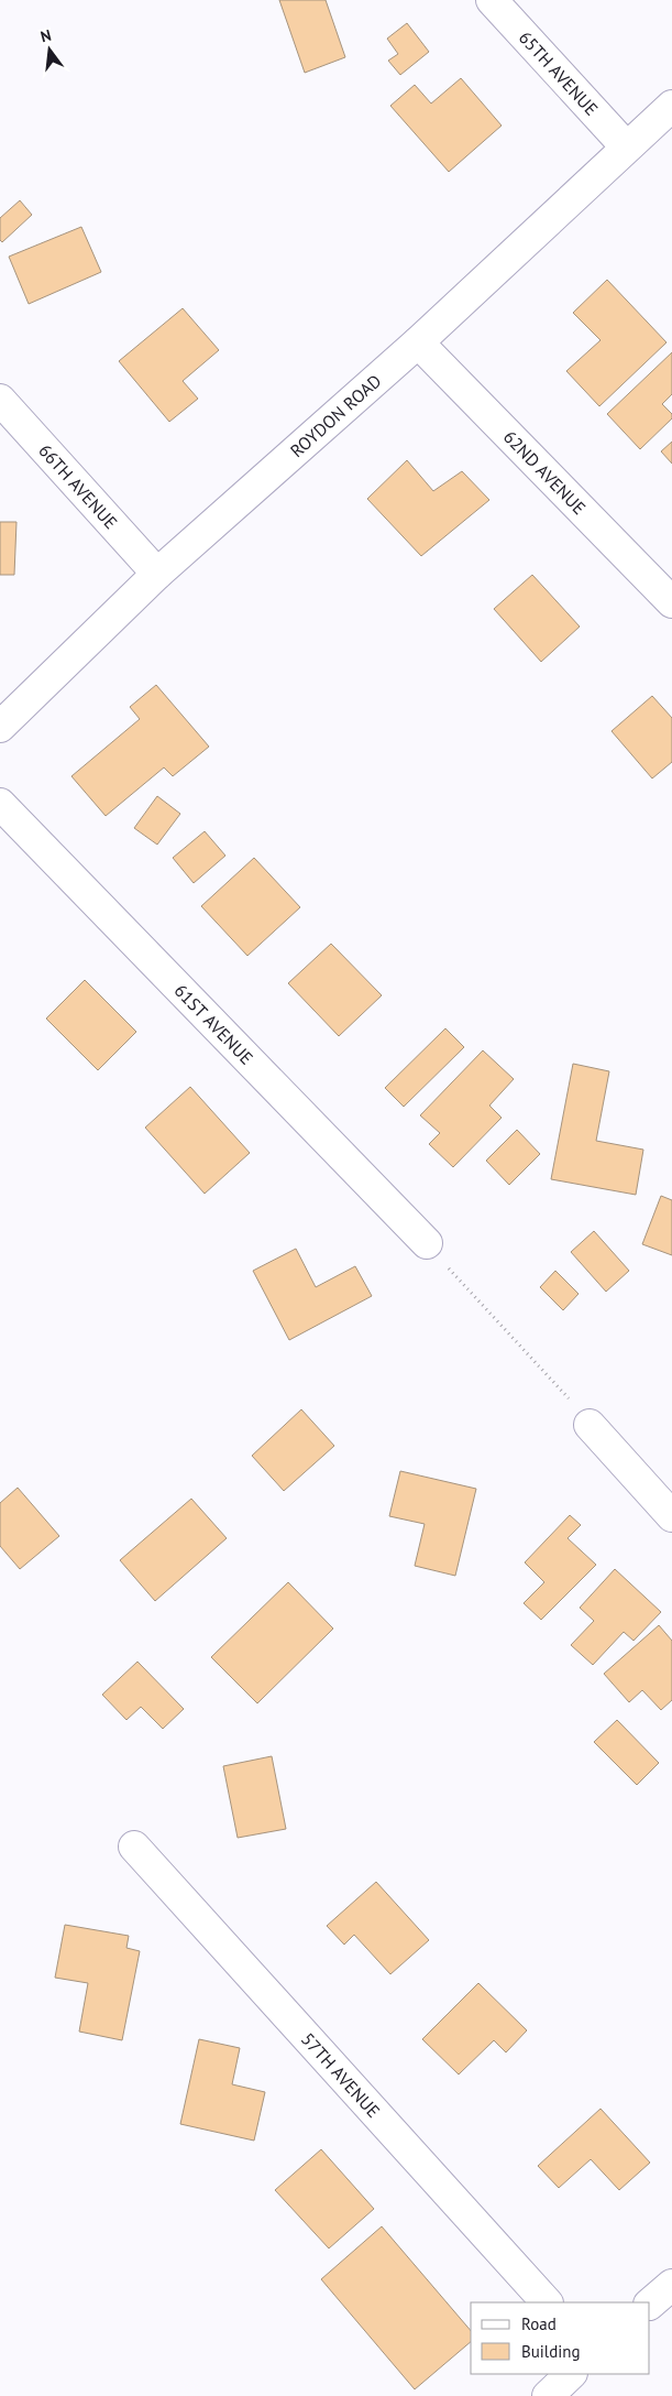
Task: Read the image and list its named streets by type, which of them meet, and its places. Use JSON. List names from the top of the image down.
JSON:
{
  "streets": {
    "street": [
      "65TH AVENUE",
      "ROYDON ROAD",
      "62ND AVENUE",
      "66TH AVENUE",
      "61ST AVENUE",
      "57TH AVENUE"
    ]
  },
  "crossings": [
    ["65TH AVENUE", "ROYDON ROAD"],
    ["ROYDON ROAD", "62ND AVENUE"],
    ["ROYDON ROAD", "66TH AVENUE"]
  ],
  "legend": ["Road", "Building"],
  "north": "top"
}
